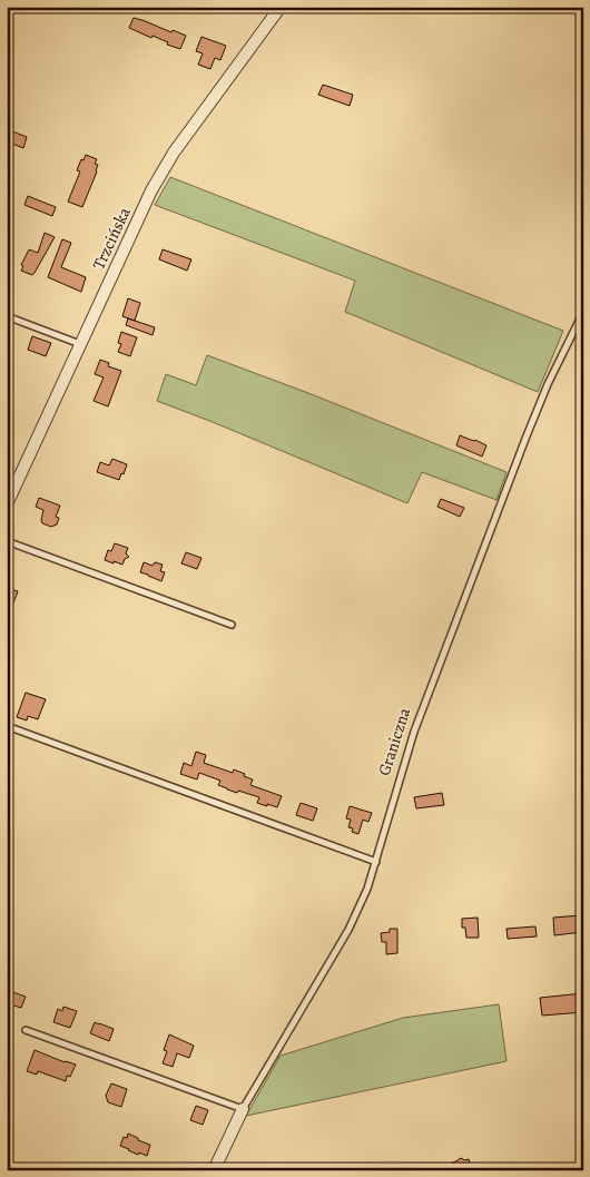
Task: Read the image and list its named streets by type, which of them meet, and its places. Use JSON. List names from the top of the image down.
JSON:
{
  "streets": {
    "street": ["Trzcińska", "Graniczna"]
  }
}
